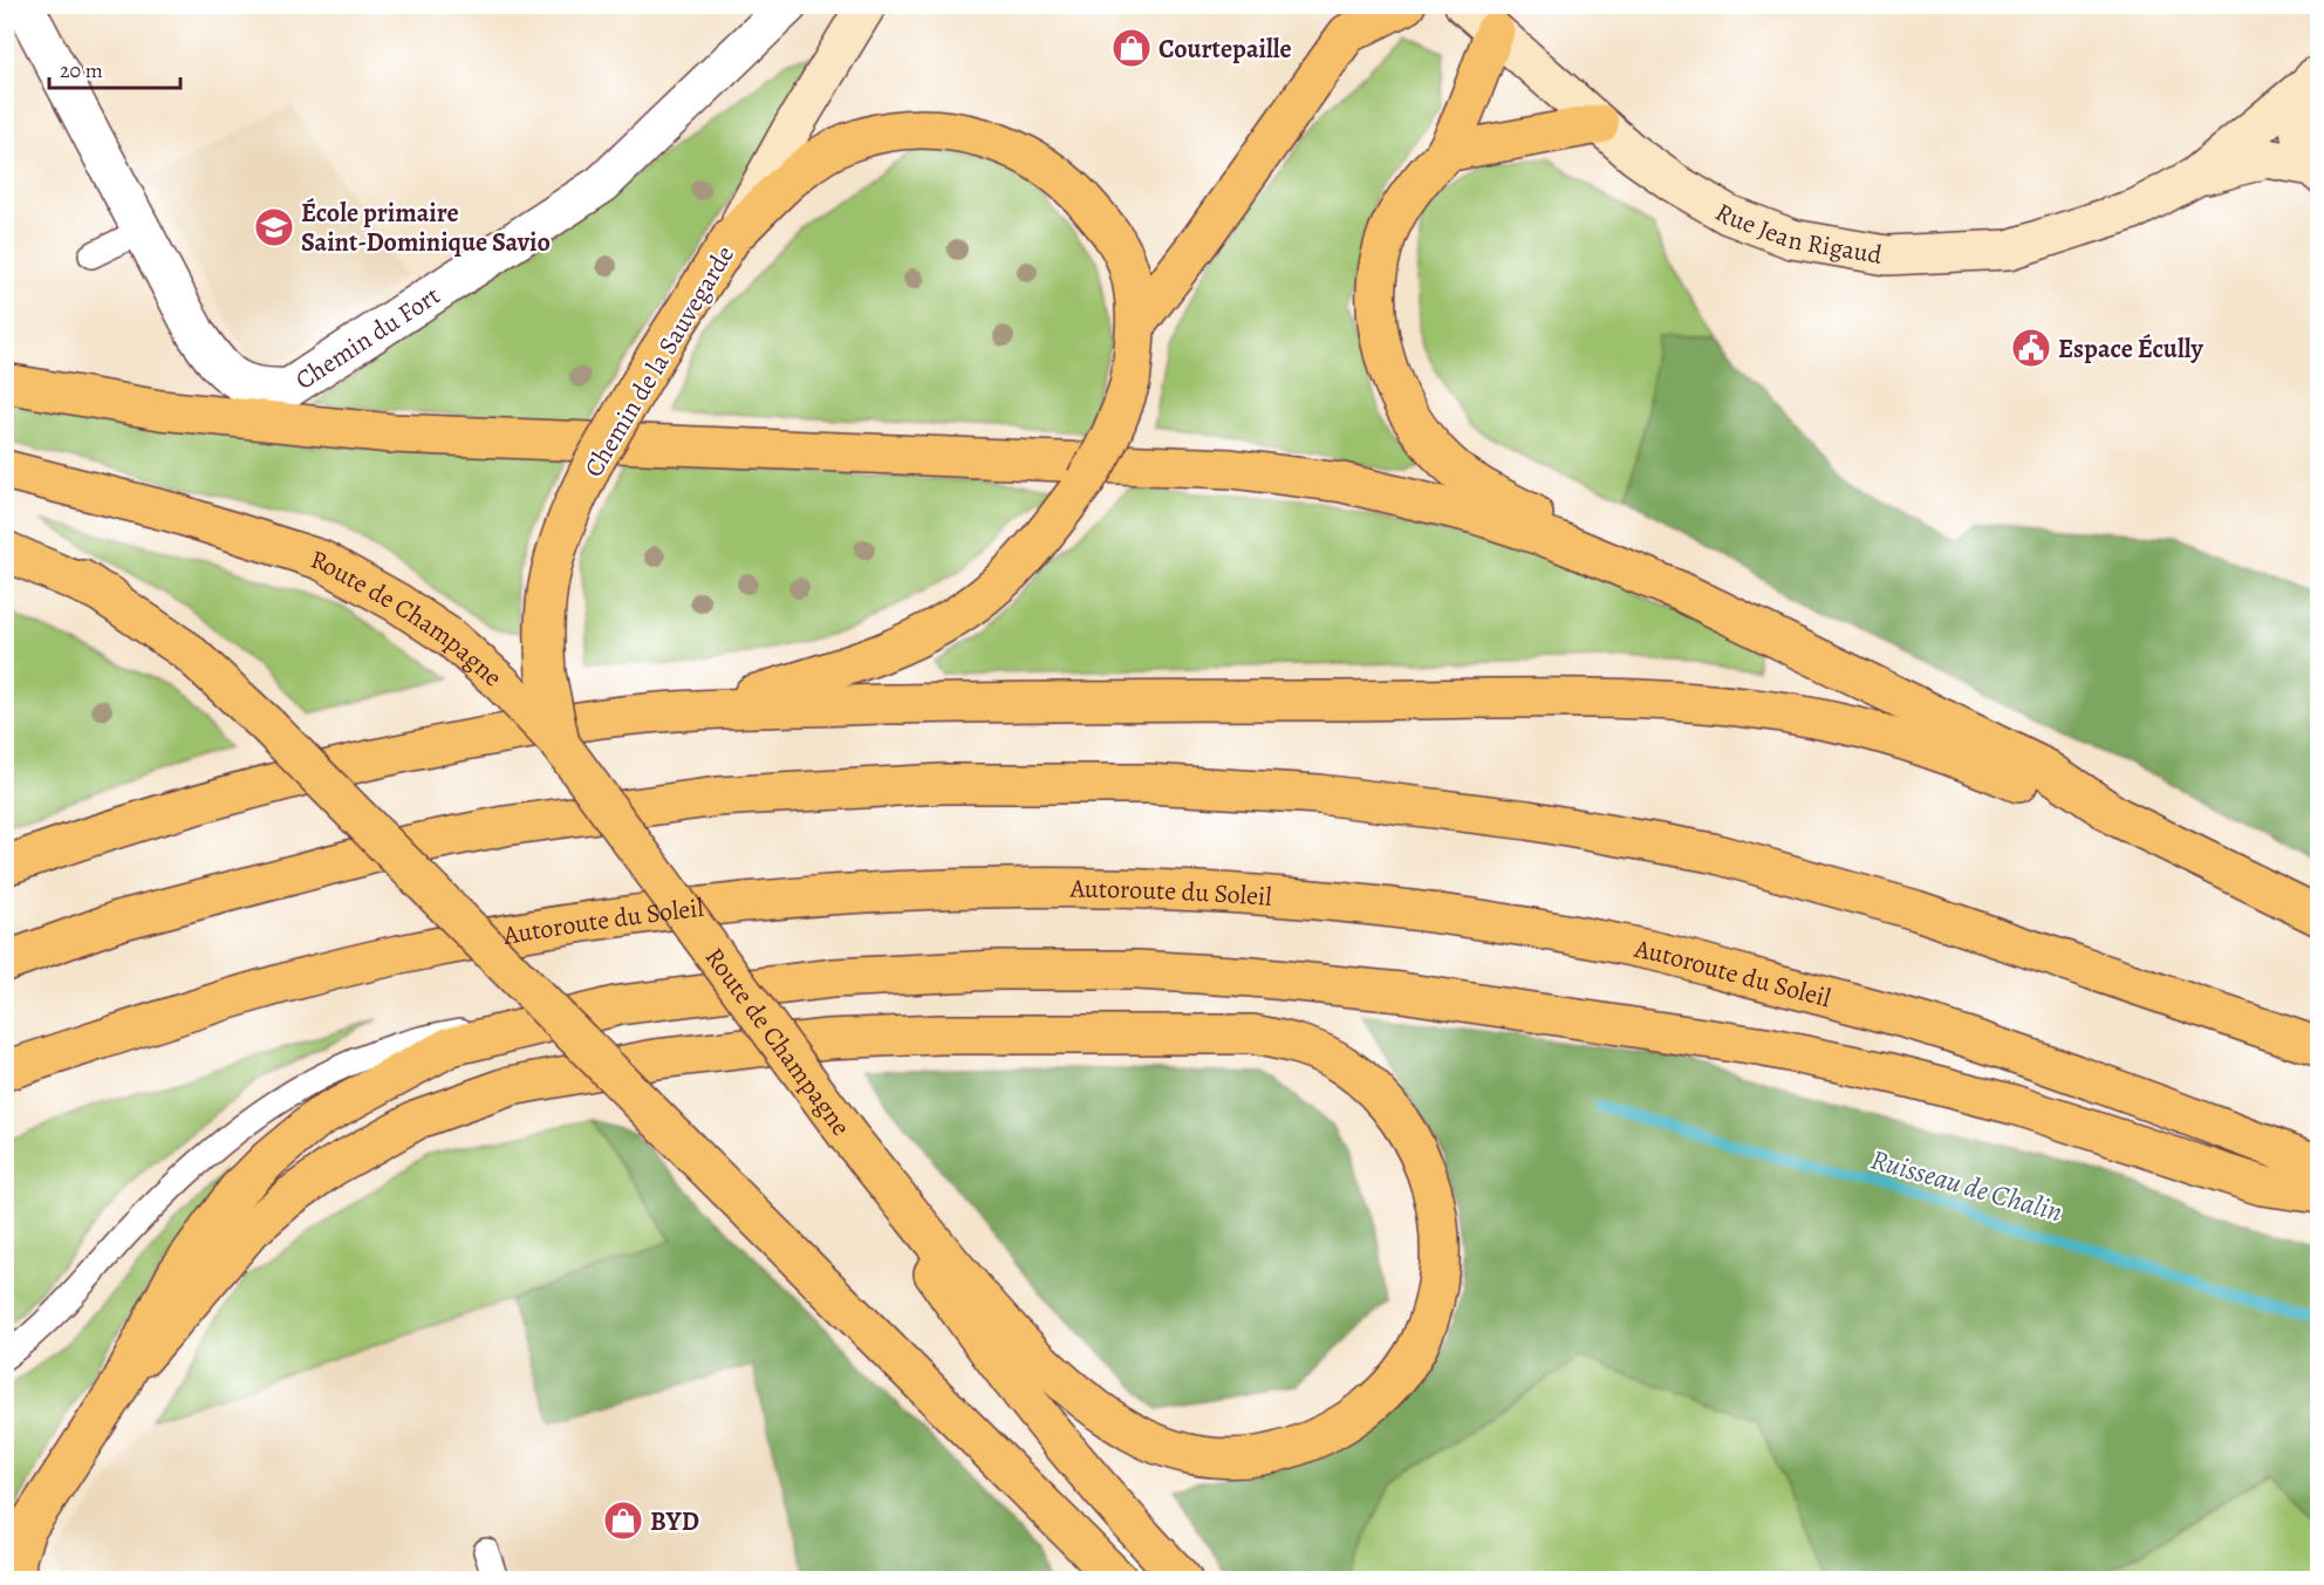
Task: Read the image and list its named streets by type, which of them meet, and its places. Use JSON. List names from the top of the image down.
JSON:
{
  "streets": {
    "main road": ["Chemin de la Sauvegarde", "Route de Champagne", "Autoroute du Soleil"],
    "street": ["Rue Jean Rigaud", "Chemin du Fort"]
  },
  "crossings": [
    ["Chemin de la Sauvegarde", "Route de Champagne"]
  ],
  "water": ["Ruisseau de Chalin"],
  "places": {
    "shop": ["Courtepaille", "BYD"],
    "school or university": ["École primaire Saint-Dominique Savio"],
    "public building": ["Espace Écully"]
  },
  "scale_bar": "20 m"
}
